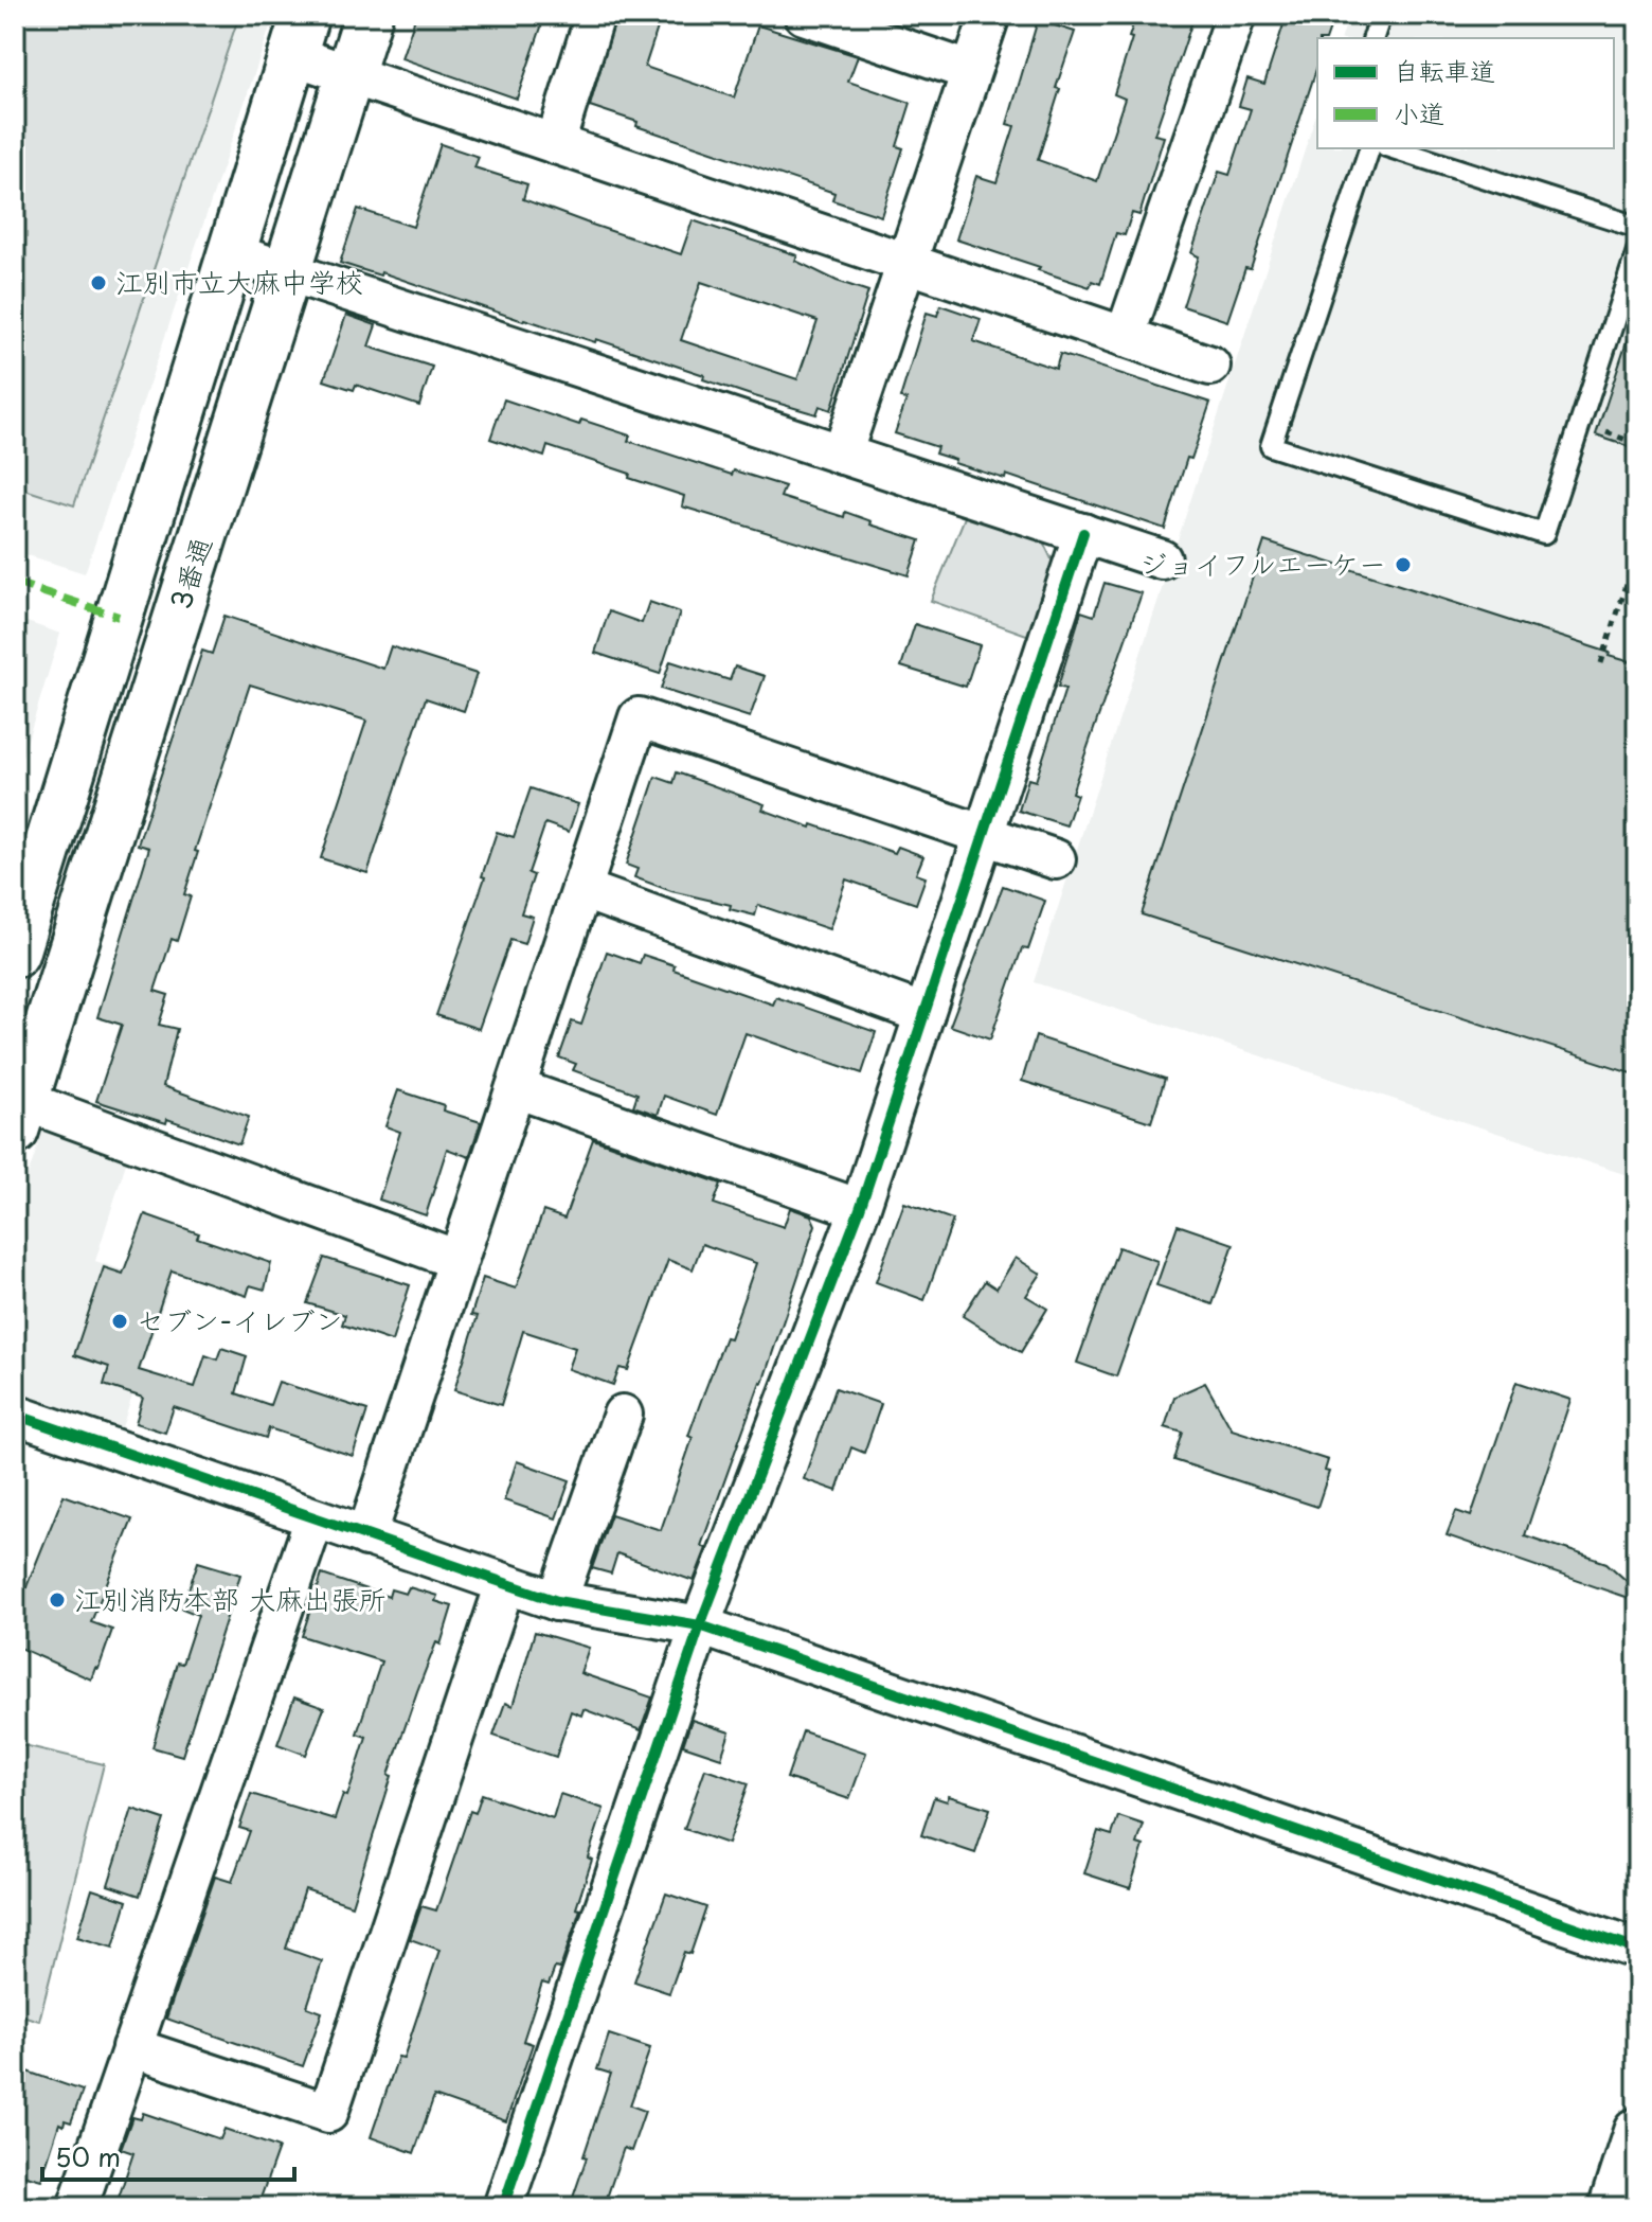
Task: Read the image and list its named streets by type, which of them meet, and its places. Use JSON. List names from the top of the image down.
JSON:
{
  "streets": {
    "street": ["3番通"]
  },
  "places": [
    "江別市立大麻中学校",
    "ジョイフルエーケー",
    "セブン-イレブン",
    "江別消防本部 大麻出張所"
  ],
  "legend": ["自転車道", "小道"],
  "scale_bar": "50 m"
}
